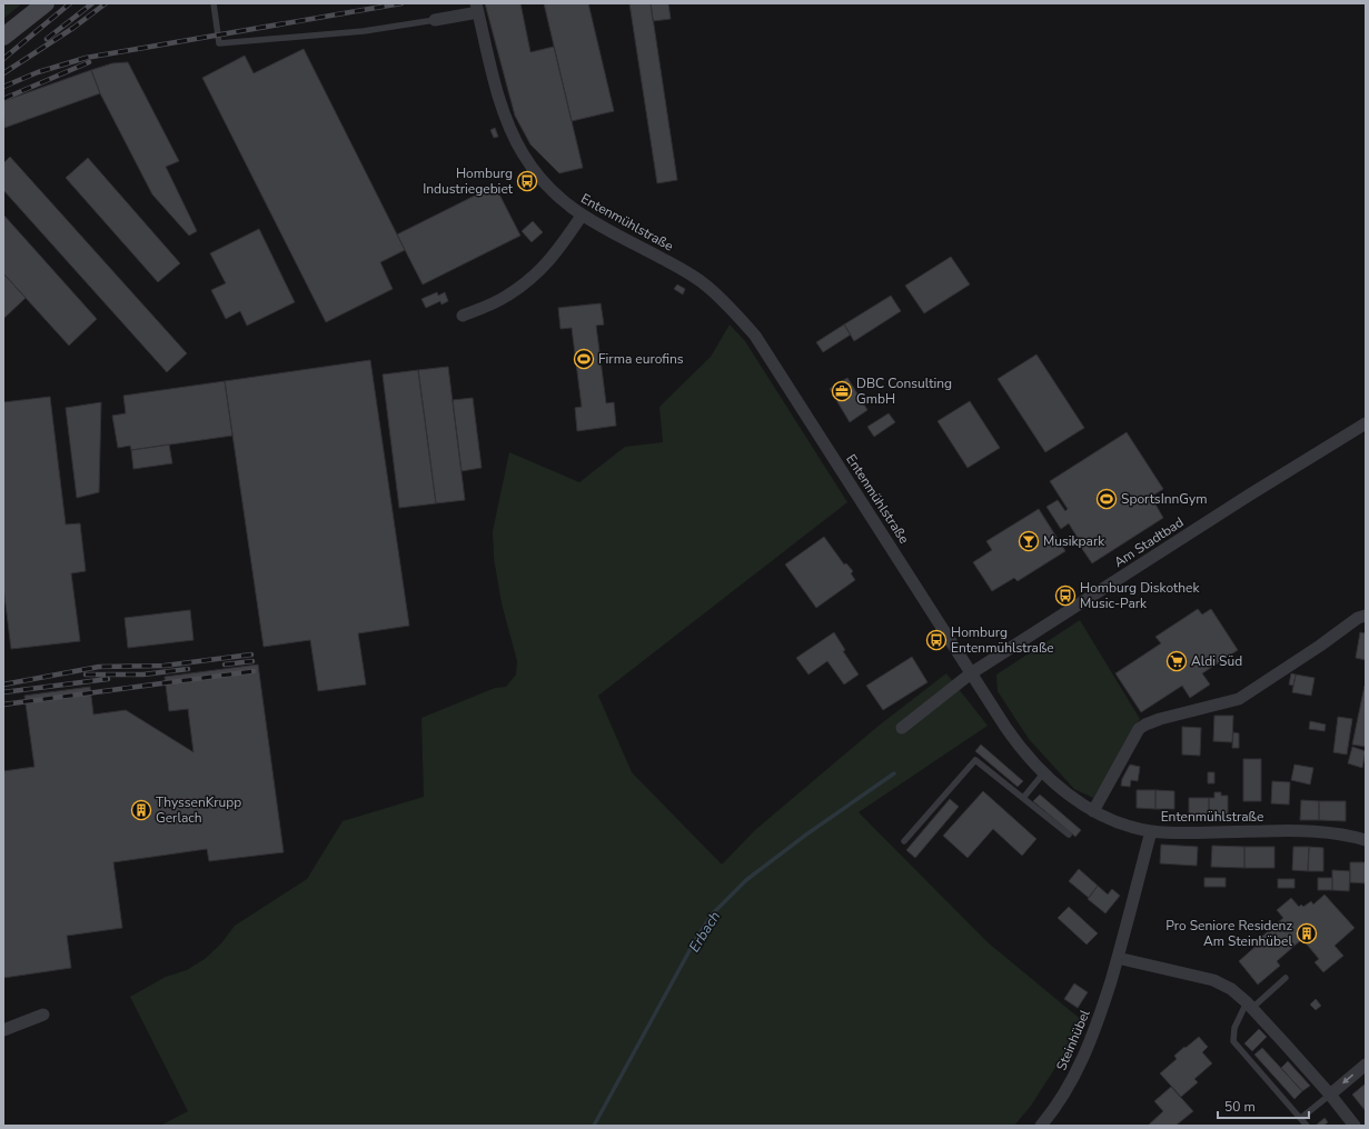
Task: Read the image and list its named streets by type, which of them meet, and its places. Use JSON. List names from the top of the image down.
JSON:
{
  "streets": {
    "street": ["Entenmühlstraße", "Am Stadtbad", "Steinhübel"]
  },
  "crossings": [
    ["Entenmühlstraße", "Am Stadtbad"],
    ["Entenmühlstraße", "Steinhübel"]
  ],
  "water": ["Erbach"],
  "places": {
    "bus stop": ["Homburg Industriegebiet", "Homburg Diskothek Music-Park", "Homburg Entenmühlstraße"],
    "sports": ["Firma eurofins", "SportsInnGym"],
    "office": ["DBC Consulting GmbH"],
    "bar": ["Musikpark"],
    "supermarket": ["Aldi Süd"],
    "building": ["ThyssenKrupp Gerlach", "Pro Seniore Residenz Am Steinhübel"]
  },
  "scale_bar": "50 m"
}
